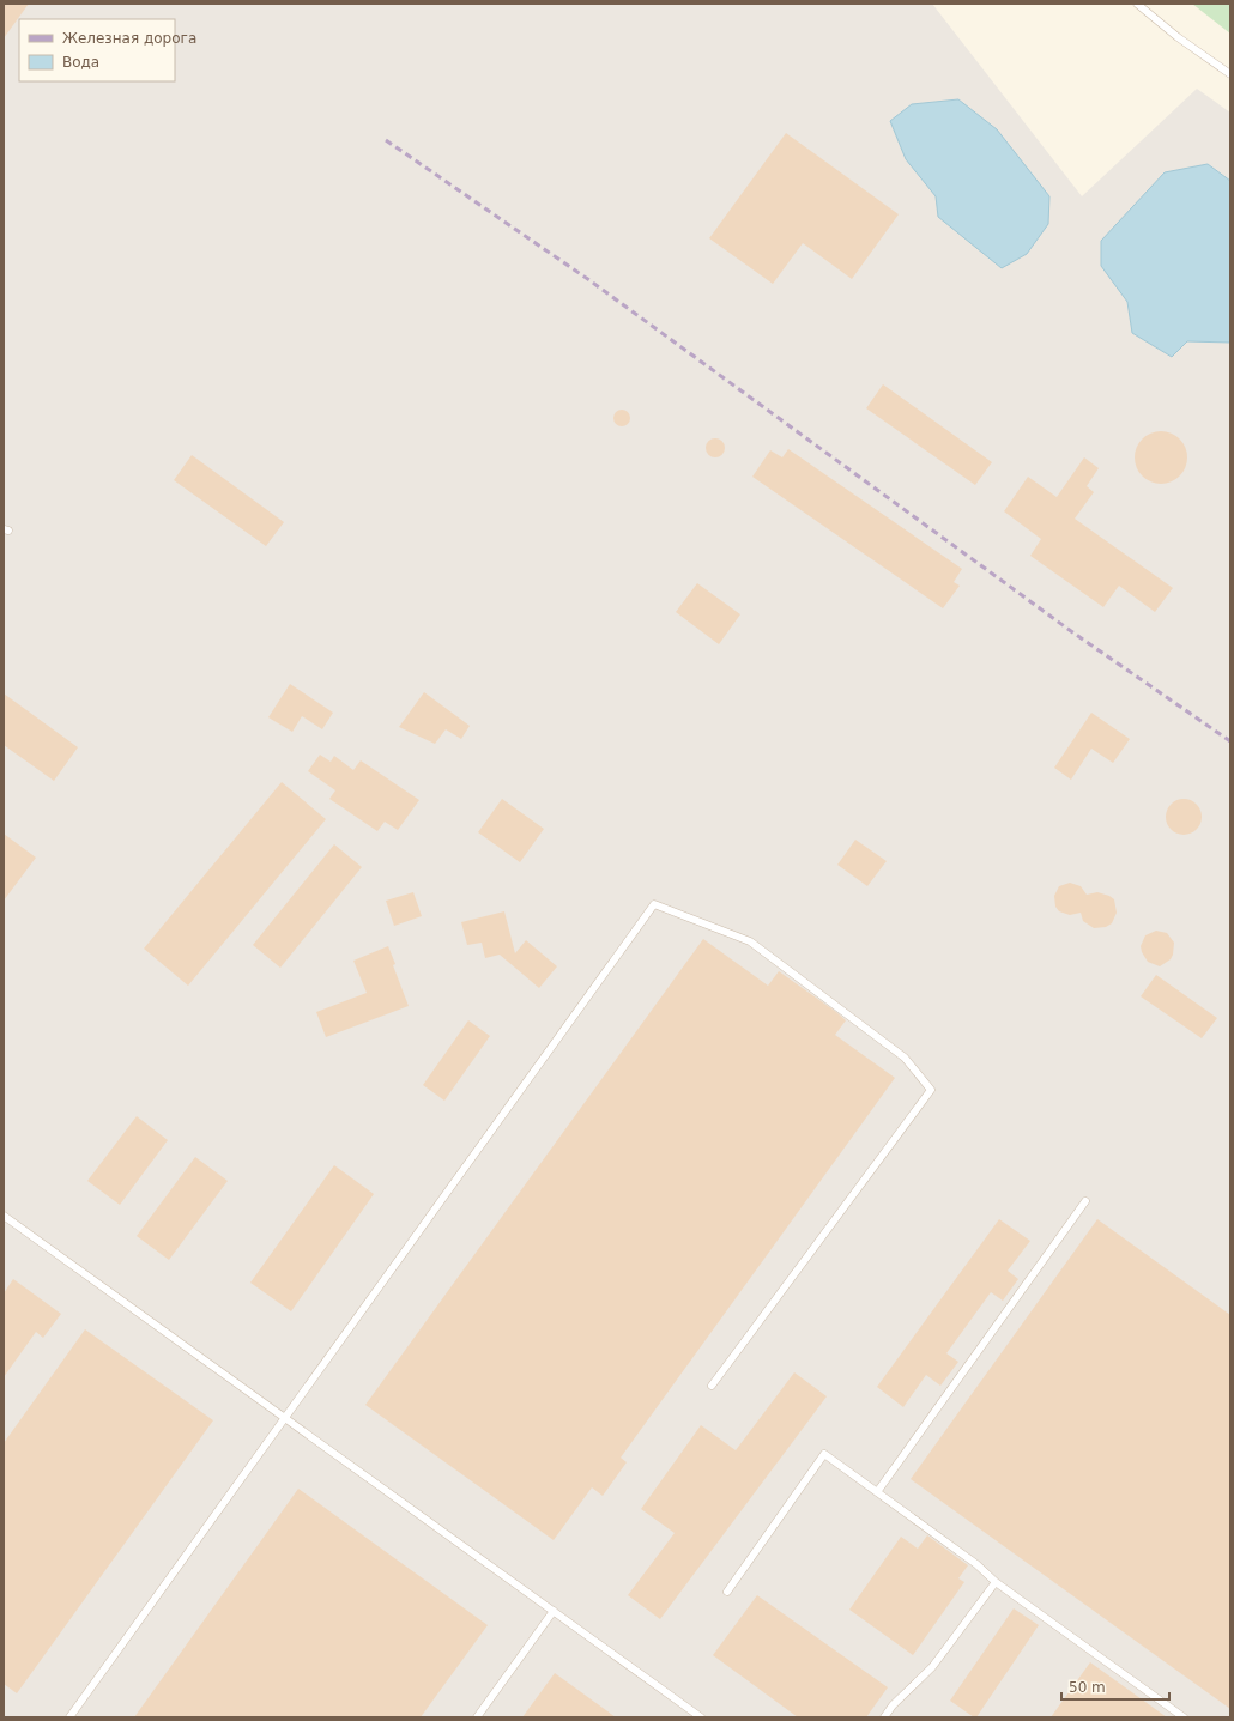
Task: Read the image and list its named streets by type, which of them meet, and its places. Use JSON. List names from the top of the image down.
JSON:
{
  "legend": ["Железная дорога", "Вода"],
  "scale_bar": "50 m"
}
